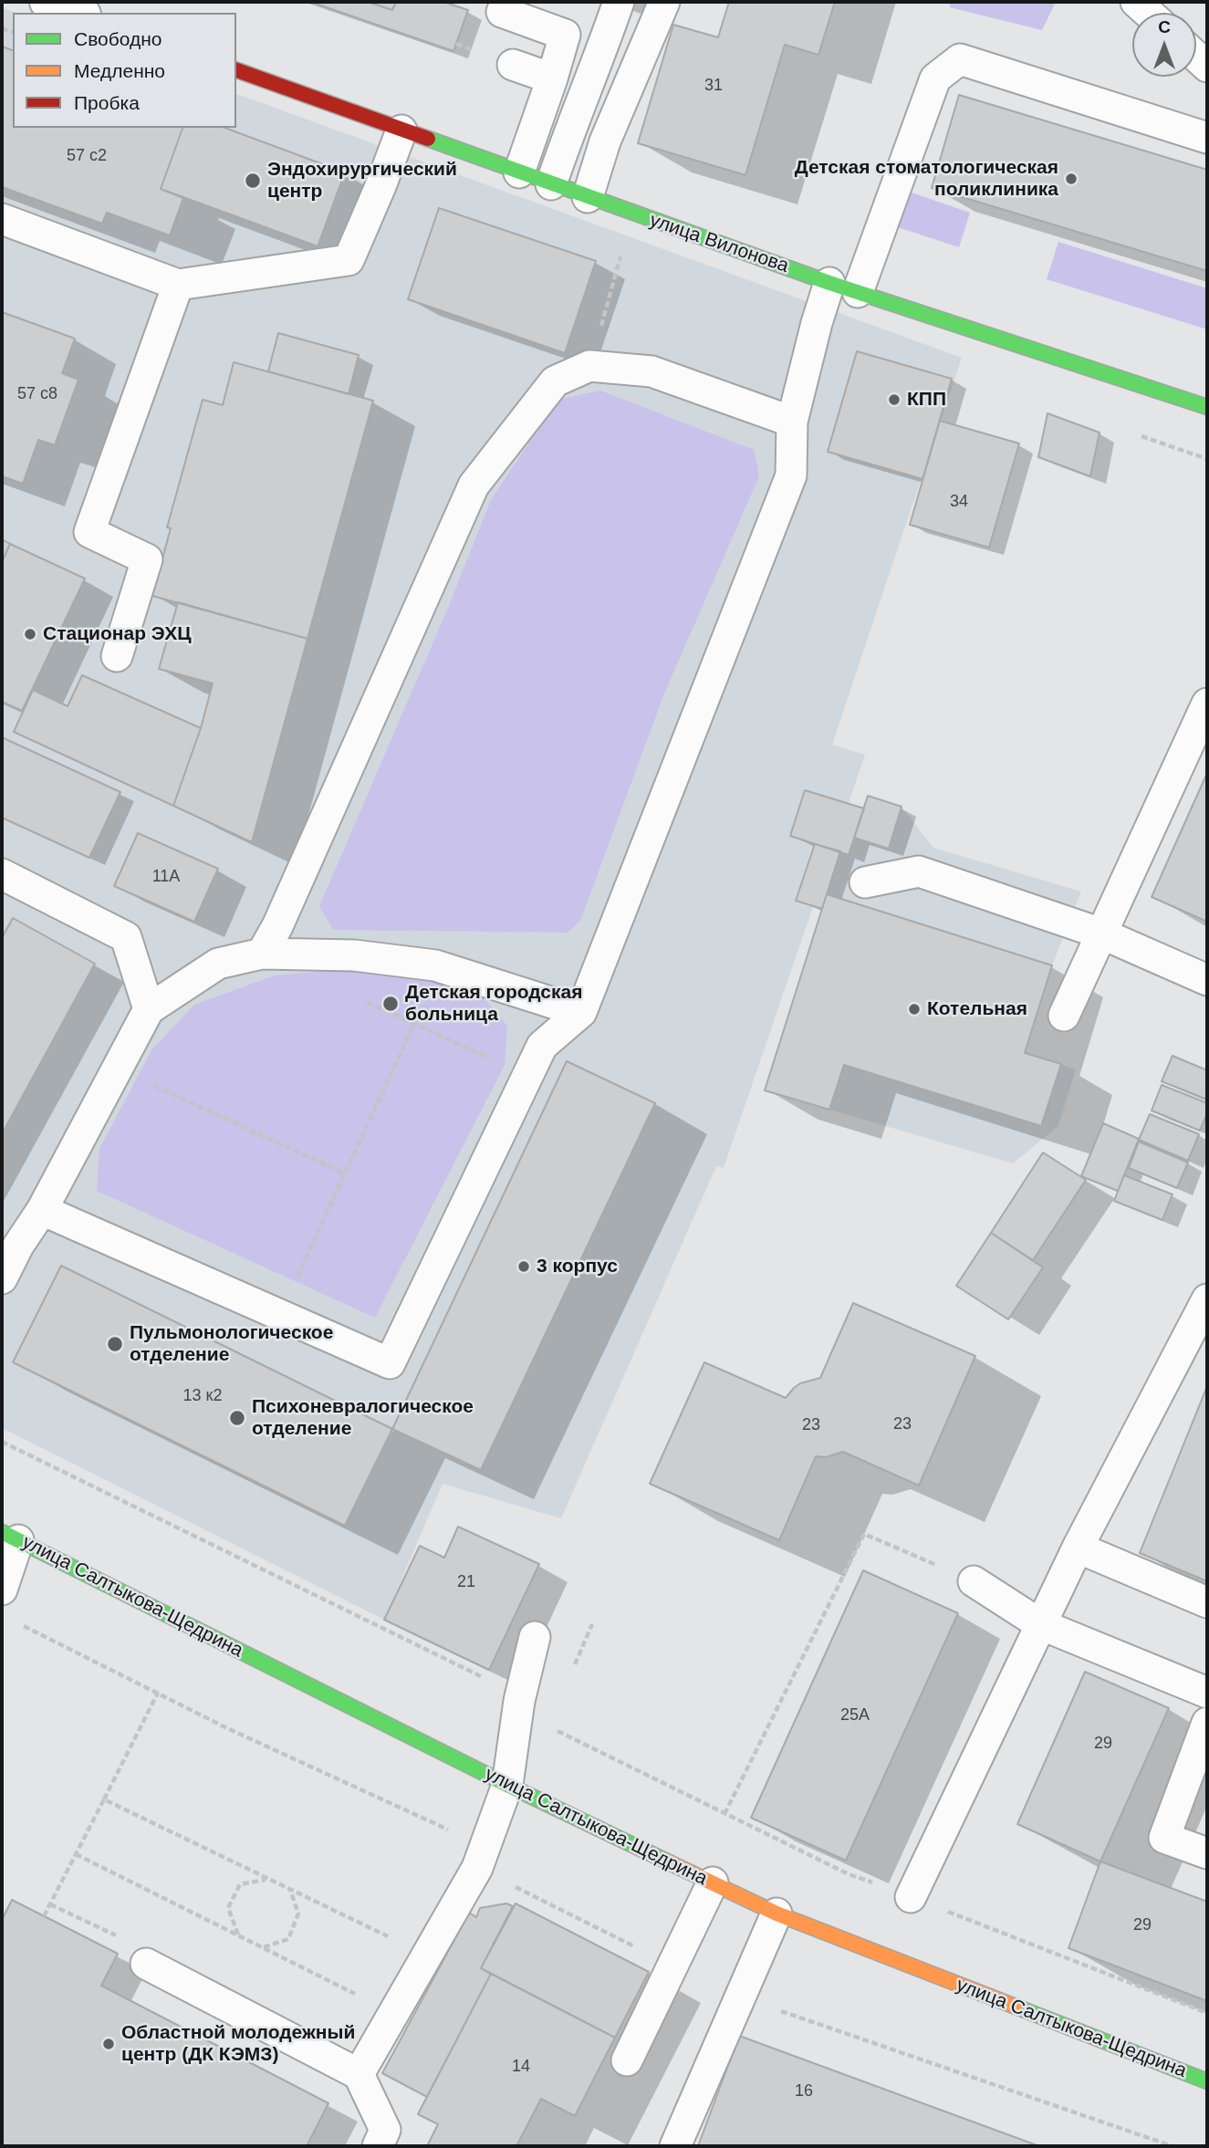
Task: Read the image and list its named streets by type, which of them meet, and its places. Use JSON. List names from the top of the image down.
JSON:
{
  "streets": {
    "main road": ["улица Вилонова", "улица Салтыкова-Щедрина"]
  },
  "places": [
    "Детская стоматологическая поликлиника",
    "Эндохирургический центр",
    "КПП",
    "Стационар ЭХЦ",
    "Детская городская больница",
    "Котельная",
    "3 корпус",
    "Пульмонологическое отделение",
    "Психоневралогическое отделение",
    "Областной молодежный центр (ДК КЭМЗ)"
  ],
  "house_numbers": [
    "31",
    "57 с2",
    "57 с8",
    "34",
    "11А",
    "13 к2",
    "23",
    "23",
    "21",
    "25А",
    "29",
    "29",
    "14",
    "16"
  ],
  "legend": ["Свободно", "Медленно", "Пробка"],
  "north": "top"
}
